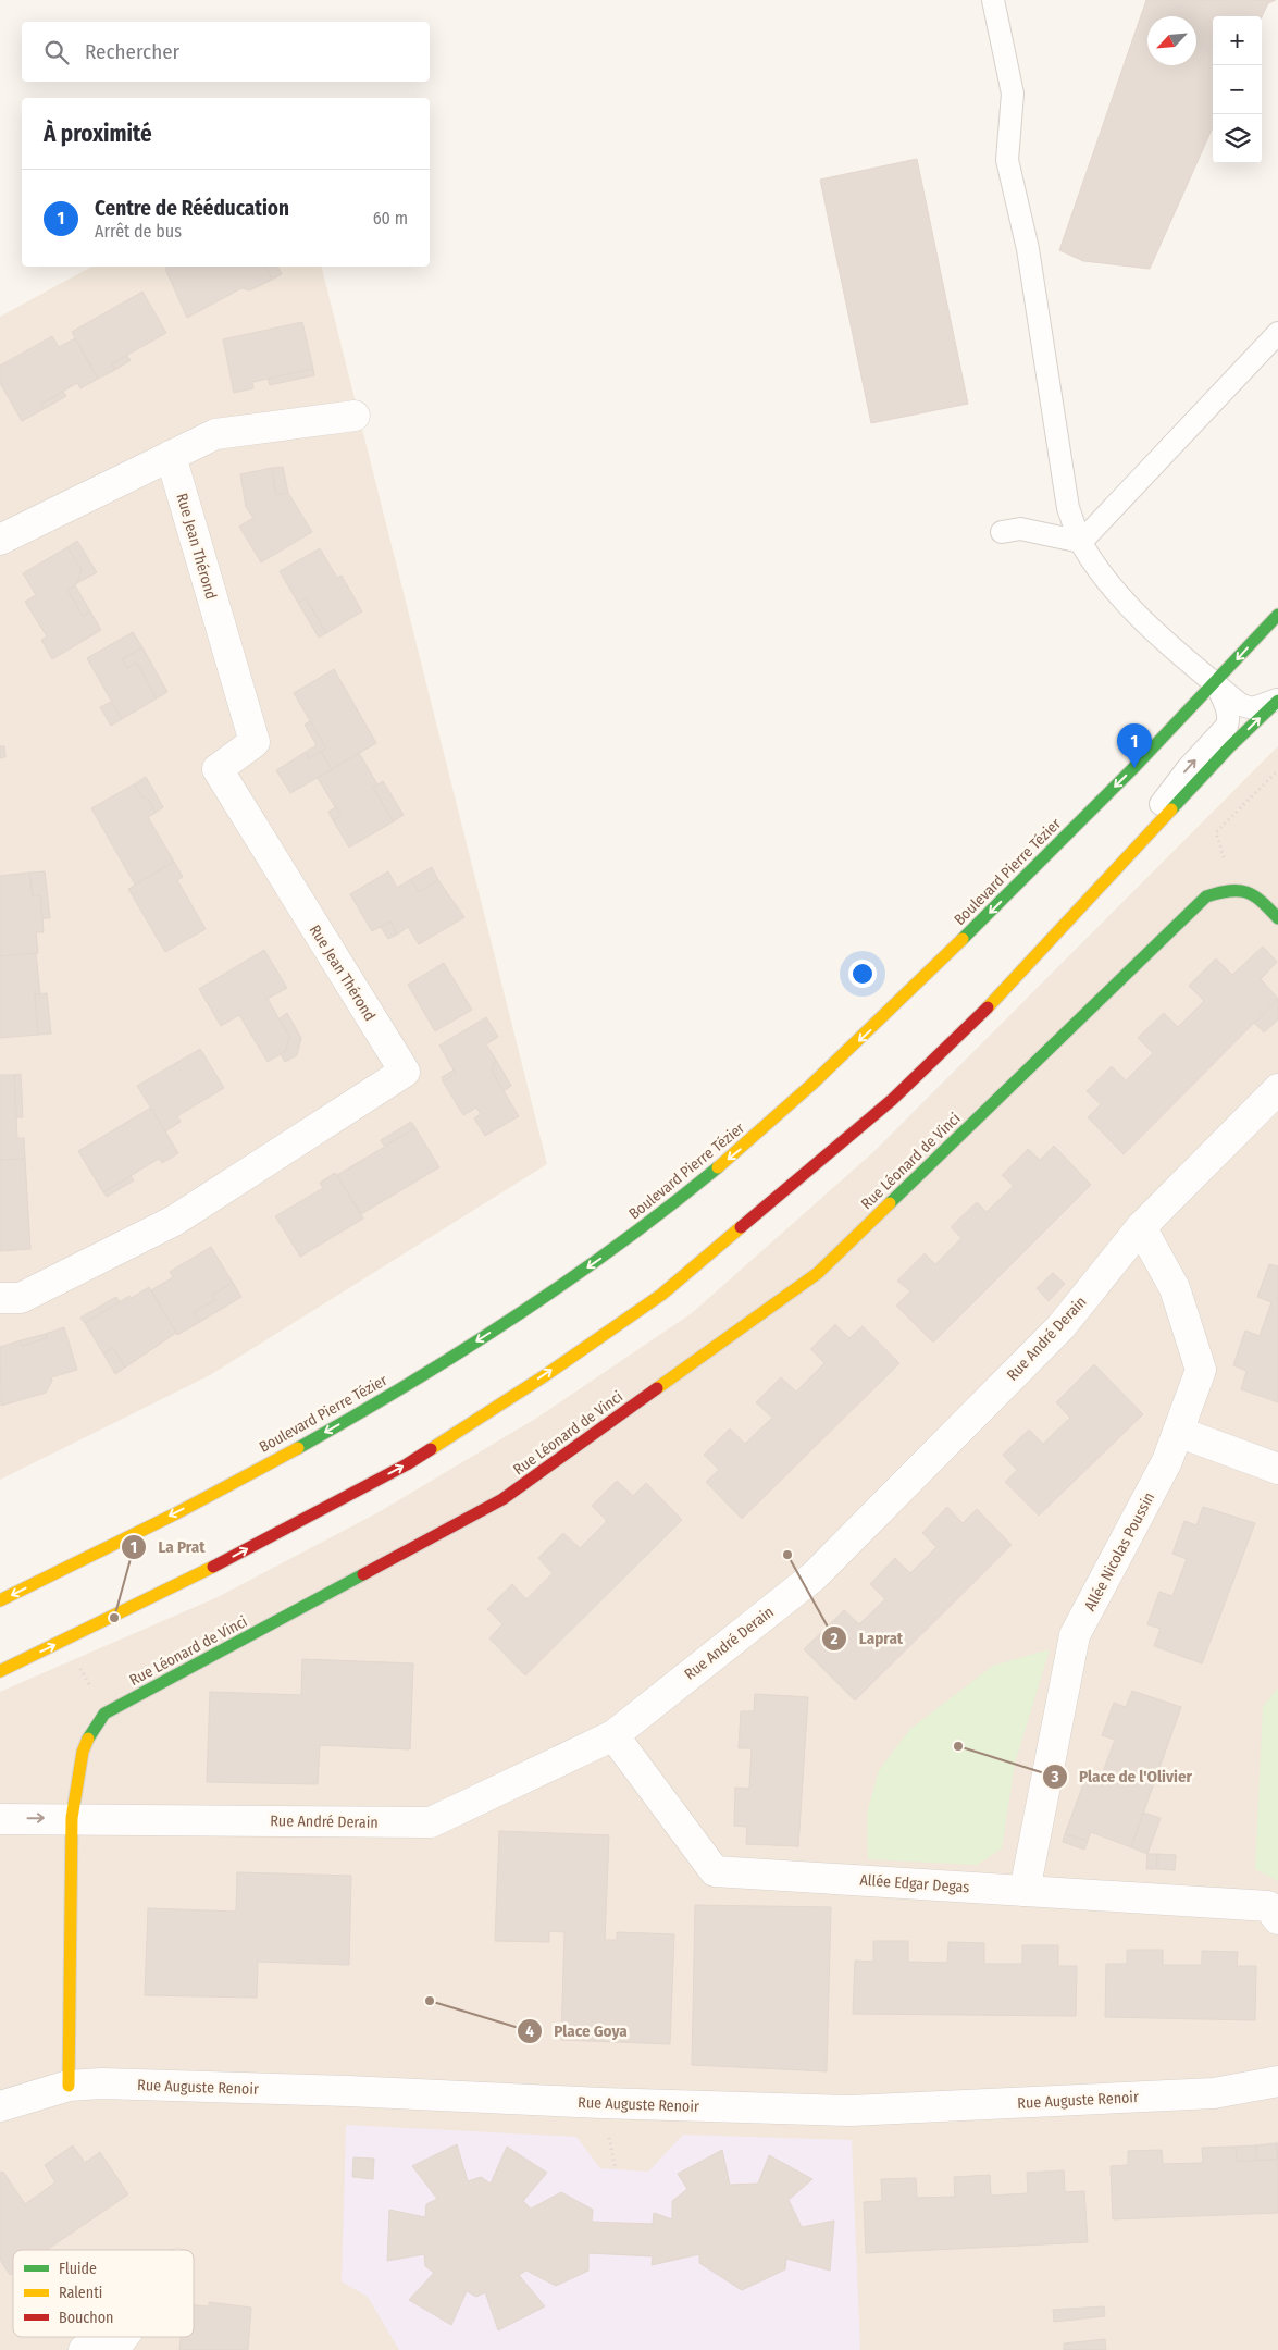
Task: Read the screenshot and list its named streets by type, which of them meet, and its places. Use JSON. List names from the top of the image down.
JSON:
{
  "streets": {
    "main road": ["Boulevard Pierre Tézier", "Rue Léonard de Vinci"],
    "street": [
      "Rue Jean Thérond",
      "Rue André Derain",
      "Allée Nicolas Poussin",
      "Allée Edgar Degas",
      "Rue Auguste Renoir"
    ]
  },
  "crossings": [
    ["Rue Léonard de Vinci", "Rue André Derain"],
    ["Rue Léonard de Vinci", "Rue Auguste Renoir"],
    ["Rue André Derain", "Allée Nicolas Poussin"],
    ["Rue André Derain", "Allée Edgar Degas"],
    ["Allée Nicolas Poussin", "Allée Edgar Degas"]
  ],
  "places": [
    "Laprat",
    "La Prat",
    "Place de l'Olivier",
    "Place Goya"
  ],
  "legend": ["Fluide", "Ralenti", "Bouchon"],
  "north": "bottom left",
  "page": {
    "map_buttons": ["+", "−"],
    "search": "Rechercher",
    "heading": "À proximité",
    "list": [
      {
        "mark": "1",
        "name": "Centre de Rééducation",
        "note": "Arrêt de bus",
        "value": "60 m"
      }
    ],
    "pins": "1"
  }
}
